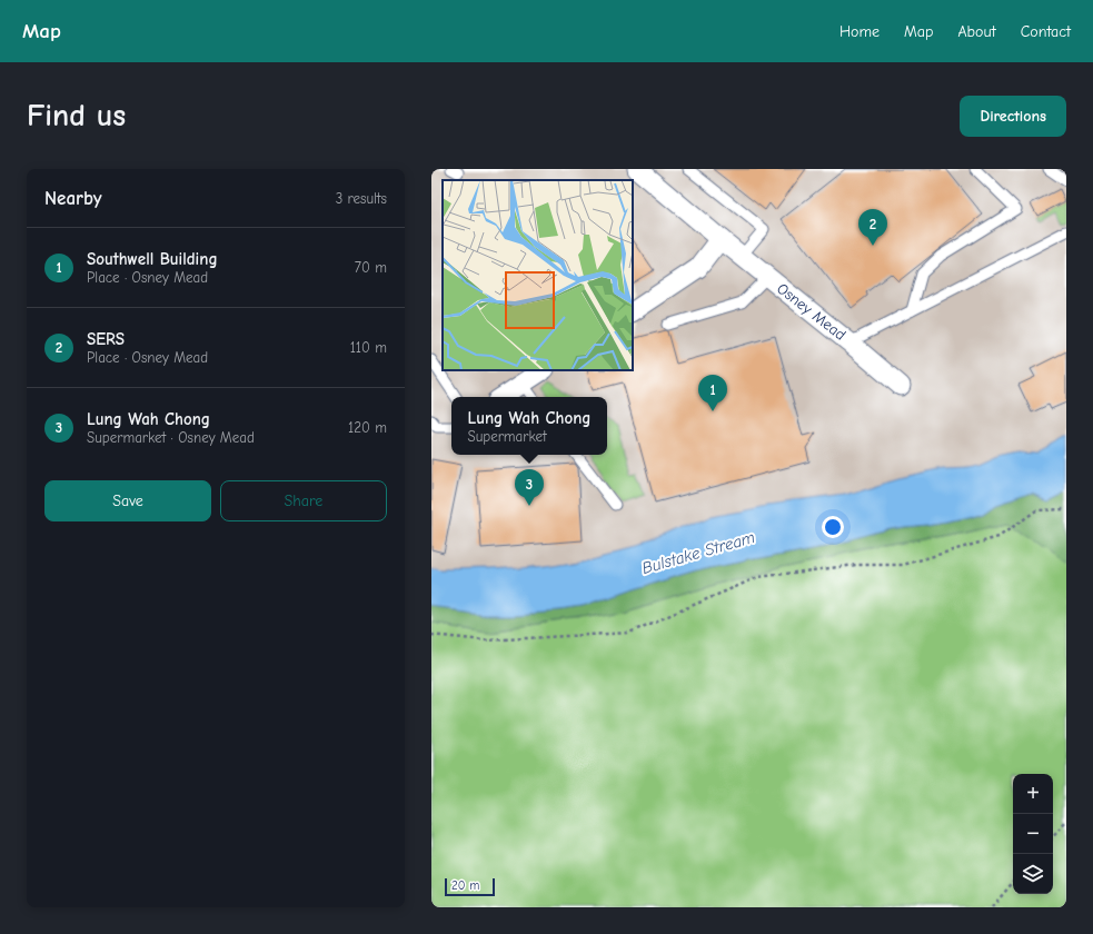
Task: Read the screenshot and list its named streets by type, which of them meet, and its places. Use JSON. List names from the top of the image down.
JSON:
{
  "streets": {
    "street": ["Osney Mead"]
  },
  "water": ["Bulstake Stream"],
  "scale_bar": "20 m",
  "page": {
    "header": "Map",
    "nav": [
      "Home",
      "Map",
      "About",
      "Contact"
    ],
    "buttons": [
      "Directions",
      ["Save", "Share"]
    ],
    "title": "Find us",
    "heading": ["Nearby", "3 results"],
    "pins": ["2", "1", "3"],
    "list": [
      {
        "mark": "1",
        "name": "Southwell Building",
        "note": "Place · Osney Mead",
        "value": "70 m"
      },
      {
        "mark": "2",
        "name": "SERS",
        "note": "Place · Osney Mead",
        "value": "110 m"
      },
      {
        "mark": "3",
        "name": "Lung Wah Chong",
        "note": "Supermarket · Osney Mead",
        "value": "120 m"
      }
    ],
    "popup": ["Lung Wah Chong", "Supermarket"],
    "map_buttons": ["+", "−"],
    "scale": "20 m"
  }
}
